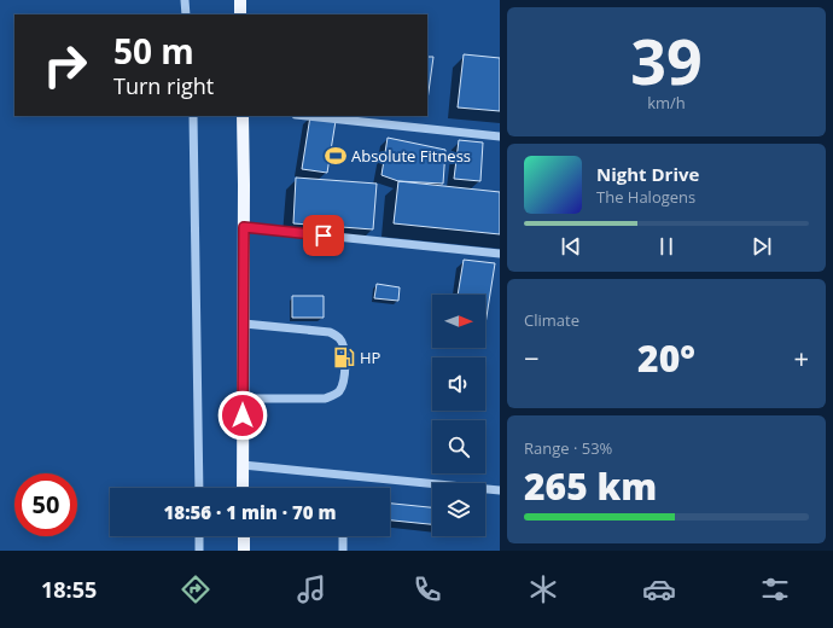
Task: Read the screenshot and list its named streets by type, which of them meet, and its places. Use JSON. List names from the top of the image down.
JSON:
{
  "places": {
    "sports": ["Absolute Fitness"],
    "fuel station": ["HP"]
  },
  "north": "right",
  "page": {
    "tile": [
      ["39", "km/h"],
      "Climate",
      ["Range · 53%", "265 km"]
    ],
    "turn": ["50 m", "Turn right"],
    "song": ["Night Drive", "The Halogens"],
    "heat": ["−", "20°", "+"],
    "limit": "50",
    "trip": "18:56 · 1 min · 70 m",
    "tabs": "18:55"
  }
}
